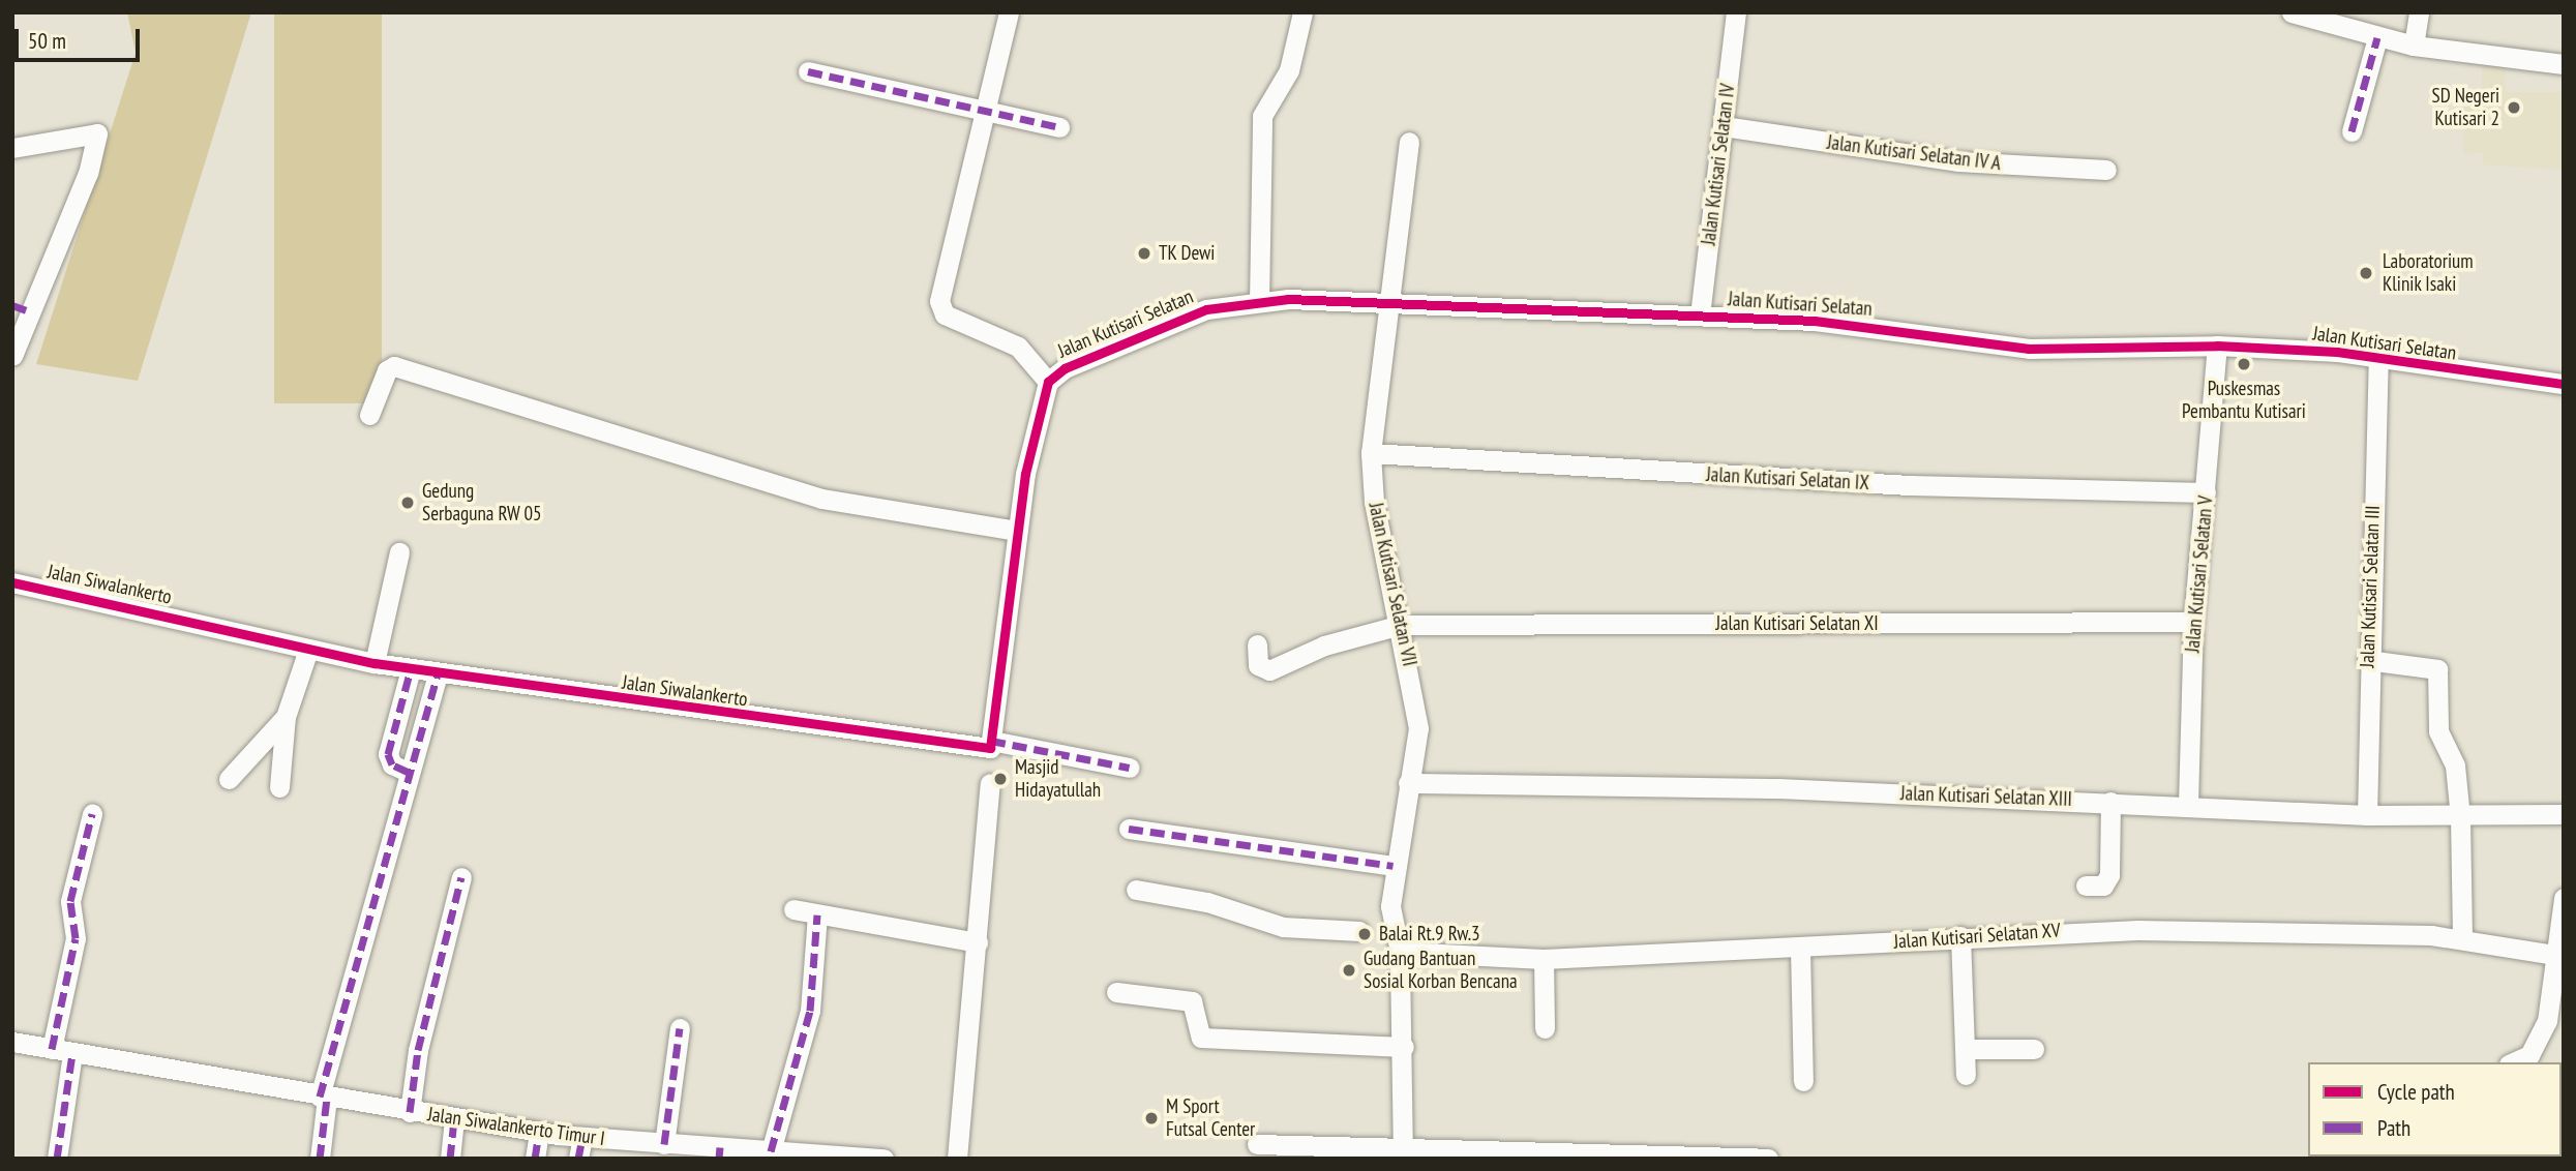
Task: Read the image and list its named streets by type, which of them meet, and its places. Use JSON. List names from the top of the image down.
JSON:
{
  "streets": {
    "street": [
      "Jalan Kutisari Selatan IV A",
      "Jalan Kutisari Selatan IV",
      "Jalan Kutisari Selatan",
      "Jalan Kutisari Selatan IX",
      "Jalan Kutisari Selatan V",
      "Jalan Siwalankerto",
      "Jalan Kutisari Selatan VII",
      "Jalan Kutisari Selatan III",
      "Jalan Kutisari Selatan XI",
      "Jalan Kutisari Selatan XIII",
      "Jalan Kutisari Selatan XV",
      "Jalan Siwalankerto Timur I"
    ]
  },
  "crossings": [
    ["Jalan Kutisari Selatan IV A", "Jalan Kutisari Selatan IV"],
    ["Jalan Kutisari Selatan IV", "Jalan Kutisari Selatan"],
    ["Jalan Kutisari Selatan", "Jalan Kutisari Selatan V"],
    ["Jalan Kutisari Selatan", "Jalan Kutisari Selatan VII"],
    ["Jalan Kutisari Selatan", "Jalan Kutisari Selatan III"],
    ["Jalan Kutisari Selatan IX", "Jalan Kutisari Selatan V"],
    ["Jalan Kutisari Selatan IX", "Jalan Kutisari Selatan VII"],
    ["Jalan Kutisari Selatan V", "Jalan Kutisari Selatan XI"],
    ["Jalan Kutisari Selatan V", "Jalan Kutisari Selatan XIII"],
    ["Jalan Kutisari Selatan VII", "Jalan Kutisari Selatan XI"],
    ["Jalan Kutisari Selatan VII", "Jalan Kutisari Selatan XIII"],
    ["Jalan Kutisari Selatan VII", "Jalan Kutisari Selatan XV"],
    ["Jalan Kutisari Selatan III", "Jalan Kutisari Selatan XIII"]
  ],
  "places": [
    "SD Negeri Kutisari 2",
    "TK Dewi",
    "Laboratorium Klinik Isaki",
    "Puskesmas Pembantu Kutisari",
    "Gedung Serbaguna RW 05",
    "Masjid Hidayatullah",
    "Balai Rt.9 Rw.3",
    "Gudang Bantuan Sosial Korban Bencana",
    "M Sport Futsal Center"
  ],
  "legend": ["Cycle path", "Path"],
  "scale_bar": "50 m"
}
